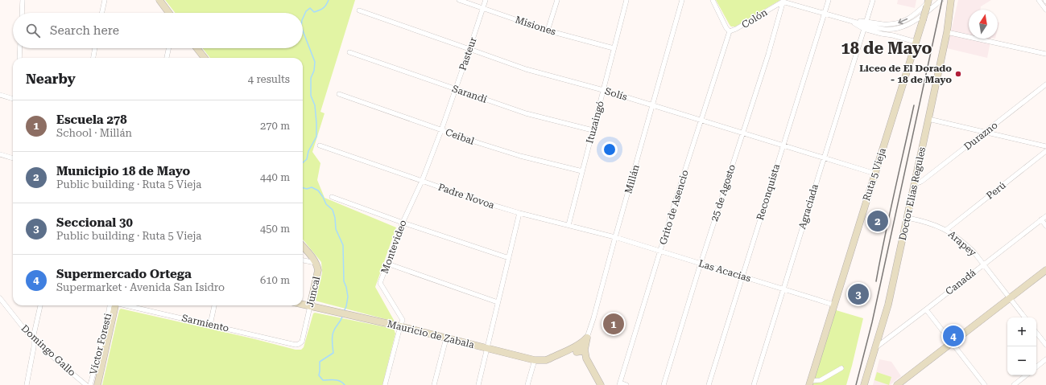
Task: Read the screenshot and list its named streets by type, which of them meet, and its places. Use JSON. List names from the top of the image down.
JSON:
{
  "streets": {
    "street": [
      "Colón",
      "Misiones",
      "Pasteur",
      "Sarandí",
      "Solís",
      "Ituzaingó",
      "Durazno",
      "Ceibal",
      "Ruta 5 Vieja",
      "Millán",
      "Perú",
      "Reconquista",
      "25 de Agosto",
      "Doctor Elías Regules",
      "Padre Novoa",
      "Agraciada",
      "Grito de Asencio",
      "Arapey",
      "Montevideo",
      "Las Acacias",
      "Canadá",
      "Juncal",
      "Sarmiento",
      "Mauricio de Zabala",
      "Víctor Foresti",
      "Domingo Gallo"
    ]
  },
  "crossings": [
    ["Colón", "25 de Agosto"],
    ["Colón", "Grito de Asencio"],
    ["Misiones", "Pasteur"],
    ["Misiones", "Ituzaingó"],
    ["Pasteur", "Sarandí"],
    ["Pasteur", "Solís"],
    ["Pasteur", "Ceibal"],
    ["Pasteur", "Padre Novoa"],
    ["Pasteur", "Montevideo"],
    ["Sarandí", "Ituzaingó"],
    ["Solís", "Ituzaingó"],
    ["Solís", "Ruta 5 Vieja"],
    ["Solís", "Millán"],
    ["Solís", "Reconquista"],
    ["Solís", "25 de Agosto"],
    ["Solís", "Agraciada"],
    ["Solís", "Grito de Asencio"],
    ["Ituzaingó", "Ceibal"],
    ["Ituzaingó", "Padre Novoa"],
    ["Durazno", "Doctor Elías Regules"],
    ["Ruta 5 Vieja", "Las Acacias"],
    ["Millán", "Padre Novoa"],
    ["Millán", "Las Acacias"],
    ["Millán", "Mauricio de Zabala"],
    ["Perú", "Arapey"],
    ["Reconquista", "Las Acacias"],
    ["25 de Agosto", "Las Acacias"],
    ["Doctor Elías Regules", "Arapey"],
    ["Doctor Elías Regules", "Canadá"],
    ["Padre Novoa", "Montevideo"],
    ["Padre Novoa", "Las Acacias"],
    ["Agraciada", "Las Acacias"],
    ["Grito de Asencio", "Las Acacias"],
    ["Arapey", "Canadá"],
    ["Montevideo", "Mauricio de Zabala"],
    ["Juncal", "Sarmiento"],
    ["Juncal", "Mauricio de Zabala"]
  ],
  "districts": ["18 de Mayo"],
  "places": ["Liceo de El Dorado - 18 de Mayo"],
  "north": "top",
  "page": {
    "search": "Search here",
    "heading": ["Nearby", "4 results"],
    "list": [
      {
        "mark": "1",
        "name": "Escuela 278",
        "note": "School · Millán",
        "value": "270 m"
      },
      {
        "mark": "2",
        "name": "Municipio 18 de Mayo",
        "note": "Public building · Ruta 5 Vieja",
        "value": "440 m"
      },
      {
        "mark": "3",
        "name": "Seccional 30",
        "note": "Public building · Ruta 5 Vieja",
        "value": "450 m"
      },
      {
        "mark": "4",
        "name": "Supermercado Ortega",
        "note": "Supermarket · Avenida San Isidro",
        "value": "610 m"
      }
    ],
    "pins": [
      "2",
      "3",
      "1",
      "4"
    ],
    "map_buttons": ["+", "−"]
  }
}
